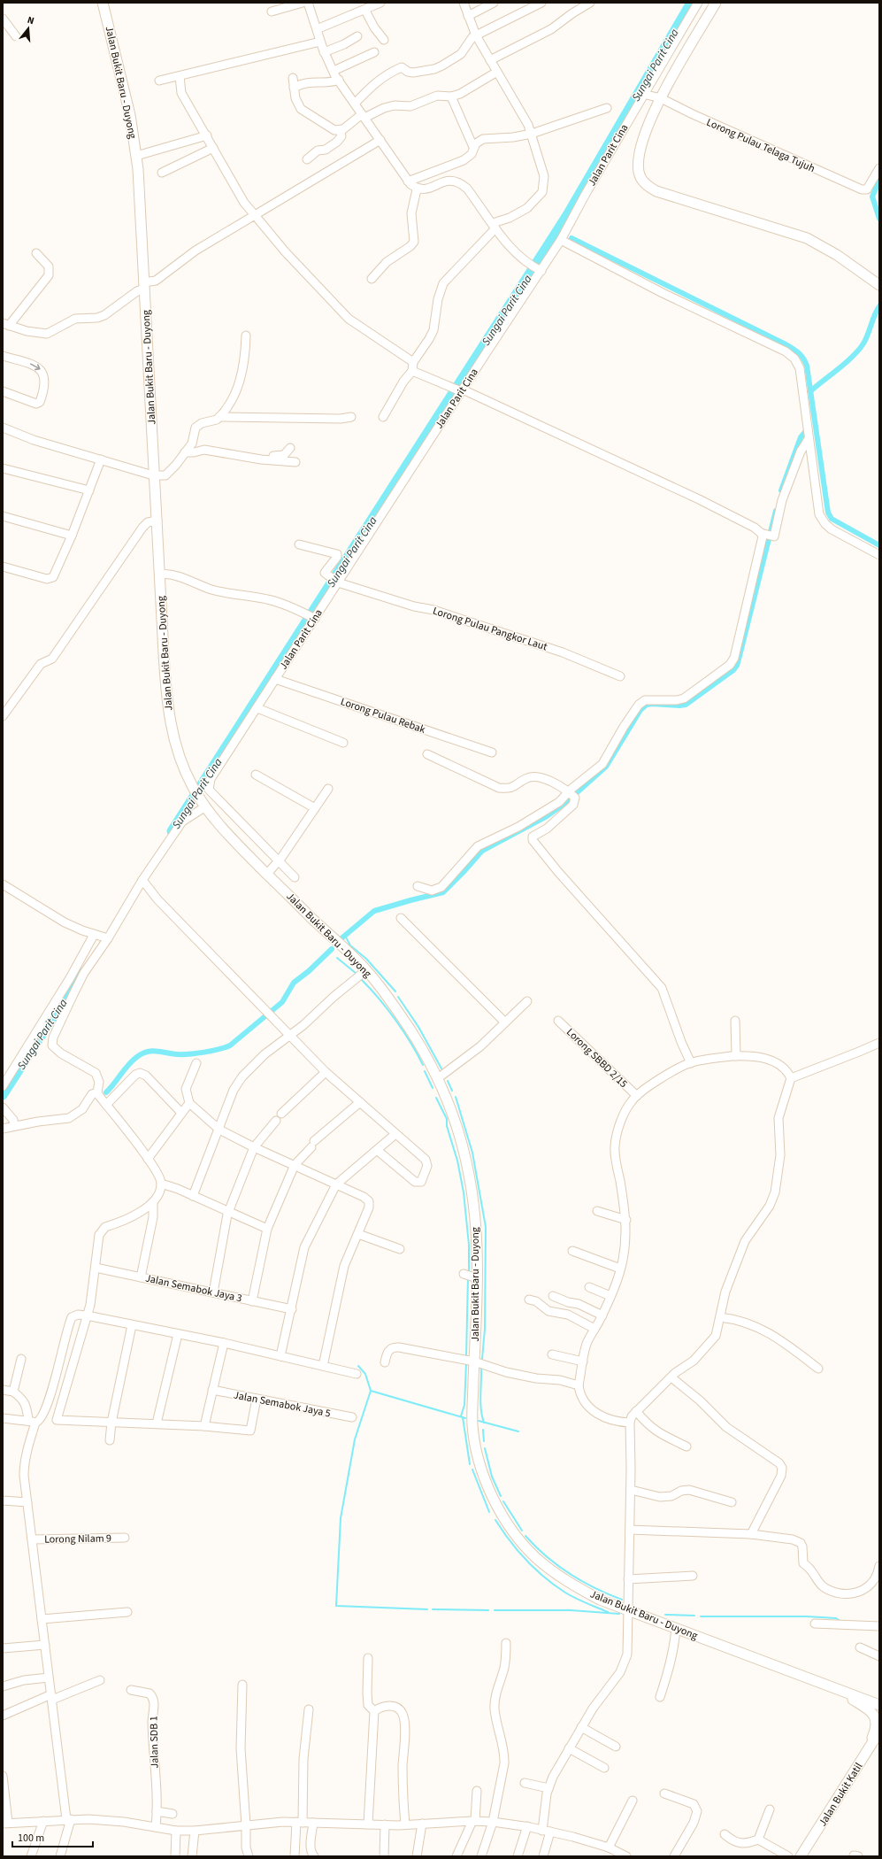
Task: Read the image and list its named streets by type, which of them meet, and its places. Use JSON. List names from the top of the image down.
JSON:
{
  "streets": {
    "main road": ["Jalan Bukit Baru - Duyong", "Jalan Bukit Katil"],
    "street": [
      "Lorong Pulau Telaga Tujuh",
      "Jalan Parit Cina",
      "Lorong Pulau Pangkor Laut",
      "Lorong Pulau Rebak",
      "Lorong SBBD 2/15",
      "Jalan Semabok Jaya 3",
      "Jalan Semabok Jaya 5",
      "Lorong Nilam 9",
      "Jalan SDB 1"
    ]
  },
  "crossings": [
    ["Lorong Pulau Telaga Tujuh", "Jalan Parit Cina"],
    ["Jalan Parit Cina", "Lorong Pulau Pangkor Laut"],
    ["Jalan Parit Cina", "Lorong Pulau Rebak"]
  ],
  "water": ["Sungai Parit Cina"],
  "scale_bar": "100 m",
  "north": "top"
}
